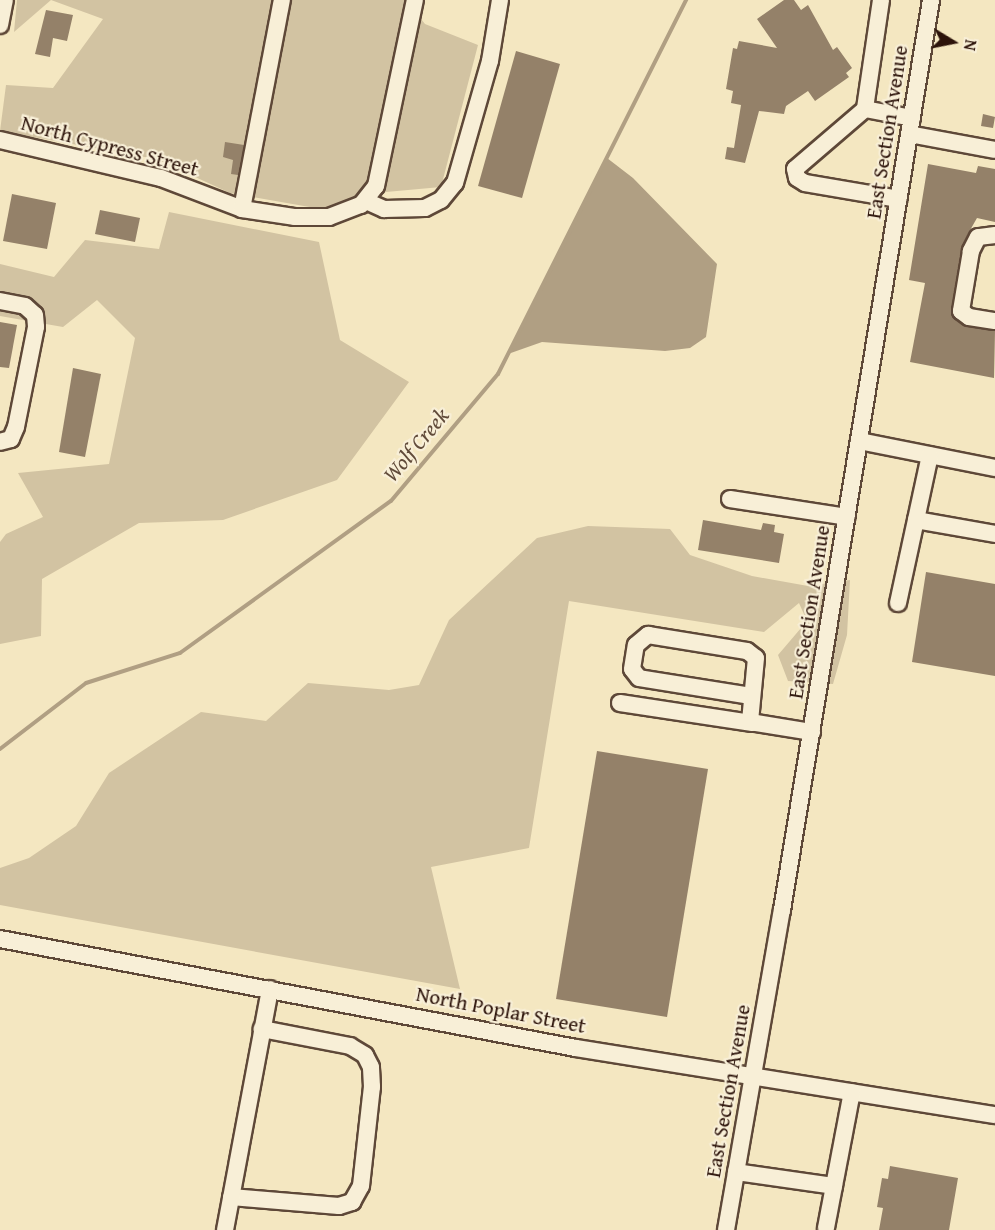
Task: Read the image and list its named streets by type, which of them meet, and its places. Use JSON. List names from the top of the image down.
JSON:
{
  "streets": {
    "street": ["East Section Avenue", "North Cypress Street", "North Poplar Street"]
  },
  "crossings": [
    ["East Section Avenue", "North Poplar Street"]
  ],
  "water": ["Wolf Creek"],
  "north": "right"
}
